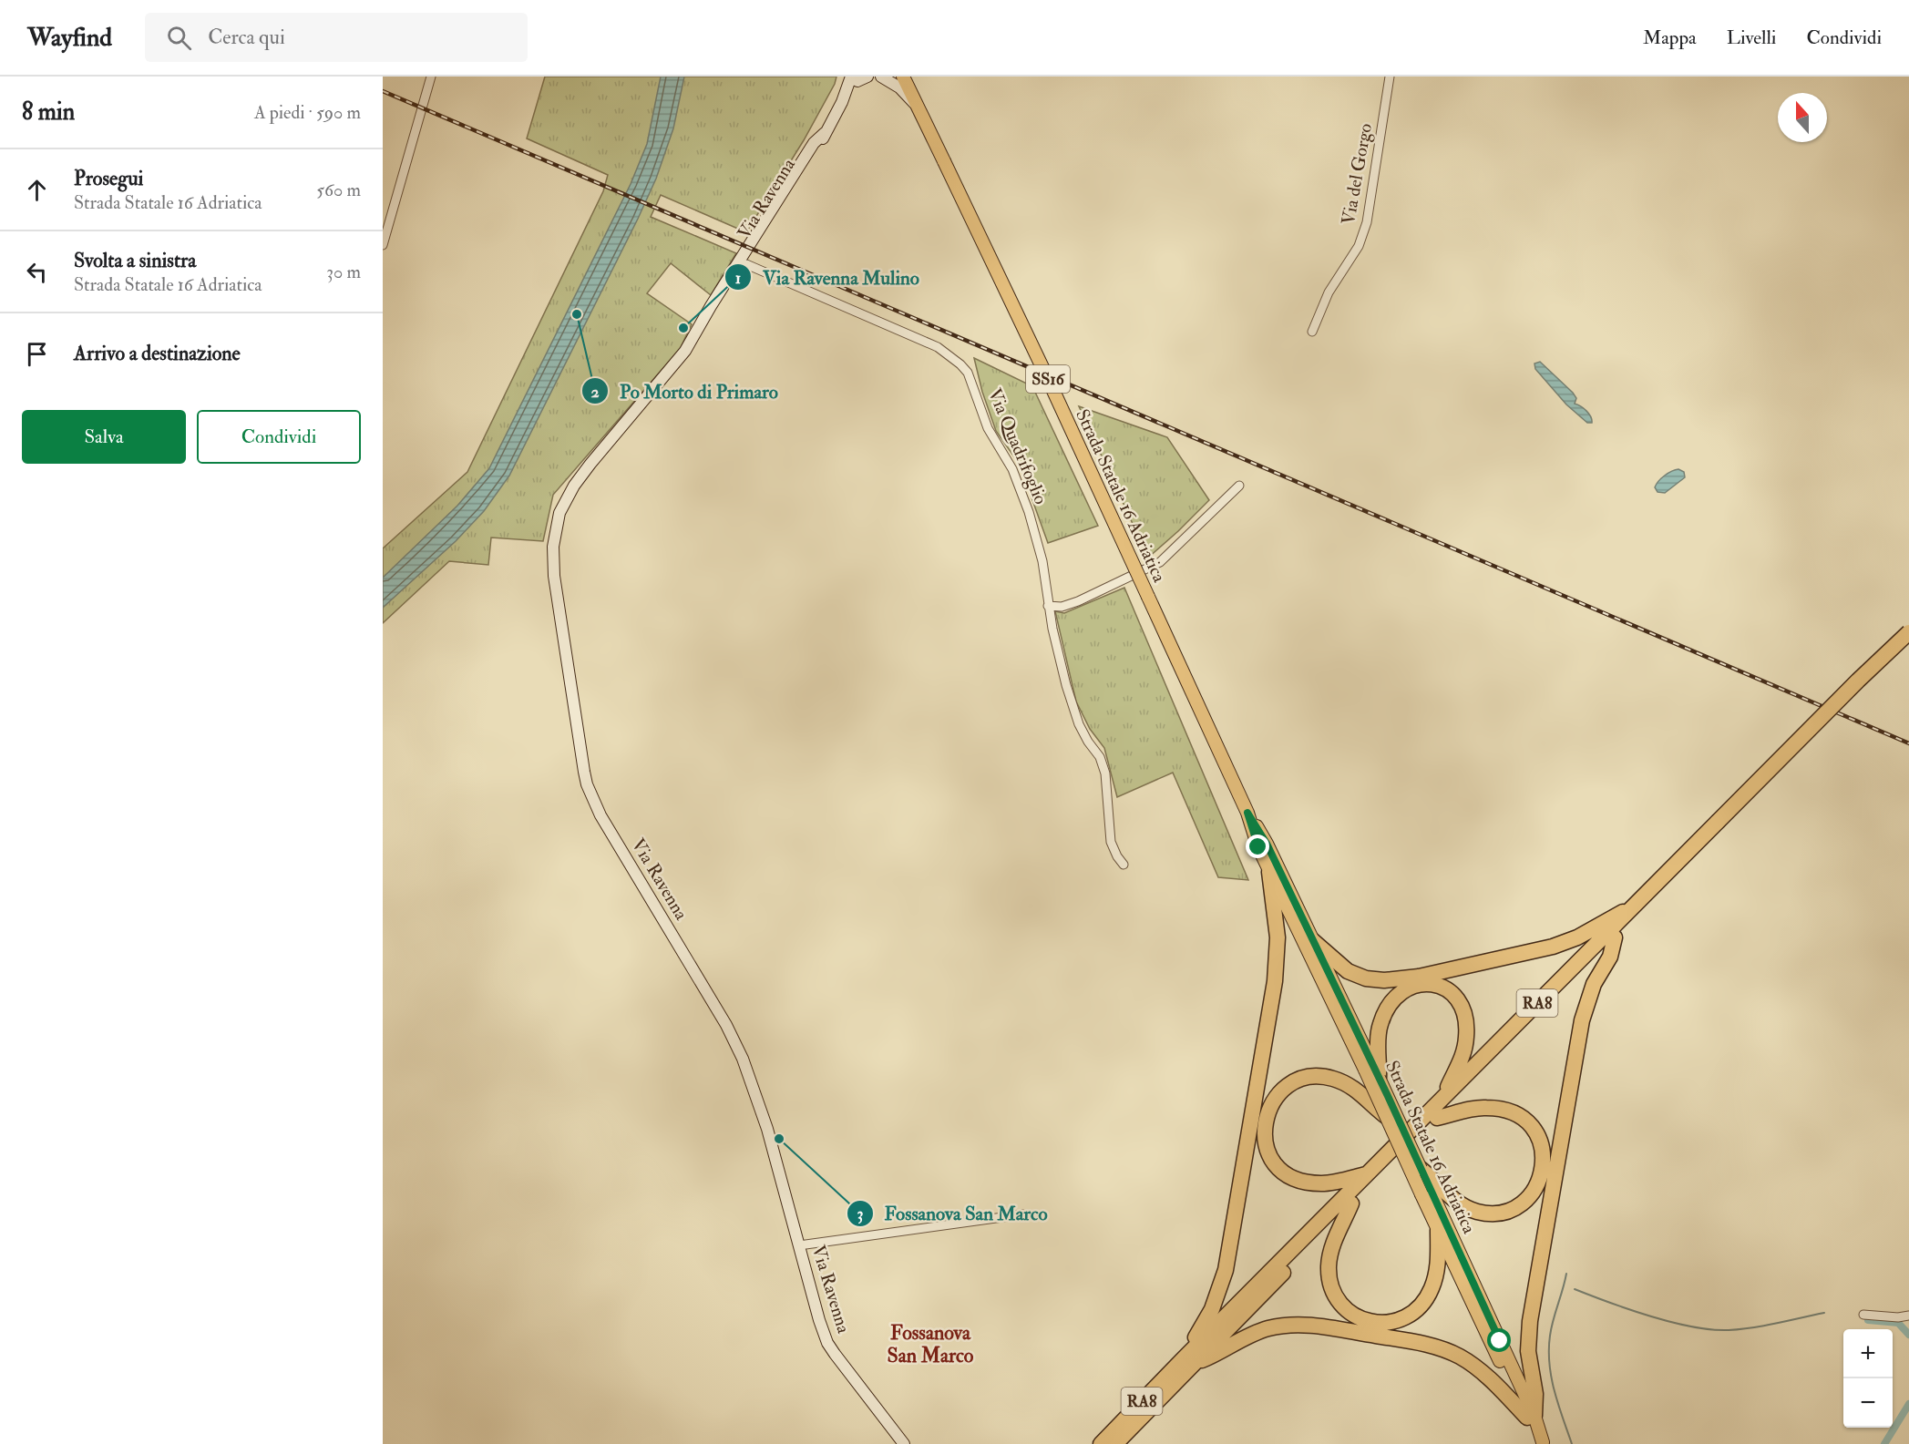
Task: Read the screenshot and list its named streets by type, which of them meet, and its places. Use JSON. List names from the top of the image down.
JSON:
{
  "streets": {
    "highway": ["RA8"],
    "main road": ["Via Ravenna", "SS16", "Strada Statale 16 Adriatica"],
    "street": ["Via del Gorgo", "Via Quadrifoglio"]
  },
  "crossings": [
    ["Via Ravenna", "Via Quadrifoglio"]
  ],
  "districts": ["Fossanova San Marco"],
  "places": ["Po Morto di Primaro", "Via Ravenna Mulino", "Fossanova San Marco"],
  "north": "top",
  "page": {
    "header": "Wayfind",
    "search": "Cerca qui",
    "nav": ["Mappa", "Livelli", "Condividi"],
    "heading": ["8 min", "A piedi · 590 m"],
    "list": [
      ["Prosegui", "Strada Statale 16 Adriatica", "560 m"],
      ["Svolta a sinistra", "Strada Statale 16 Adriatica", "30 m"],
      "Arrivo a destinazione"
    ],
    "buttons": ["Salva", "Condividi"],
    "map_buttons": ["+", "−"]
  }
}
